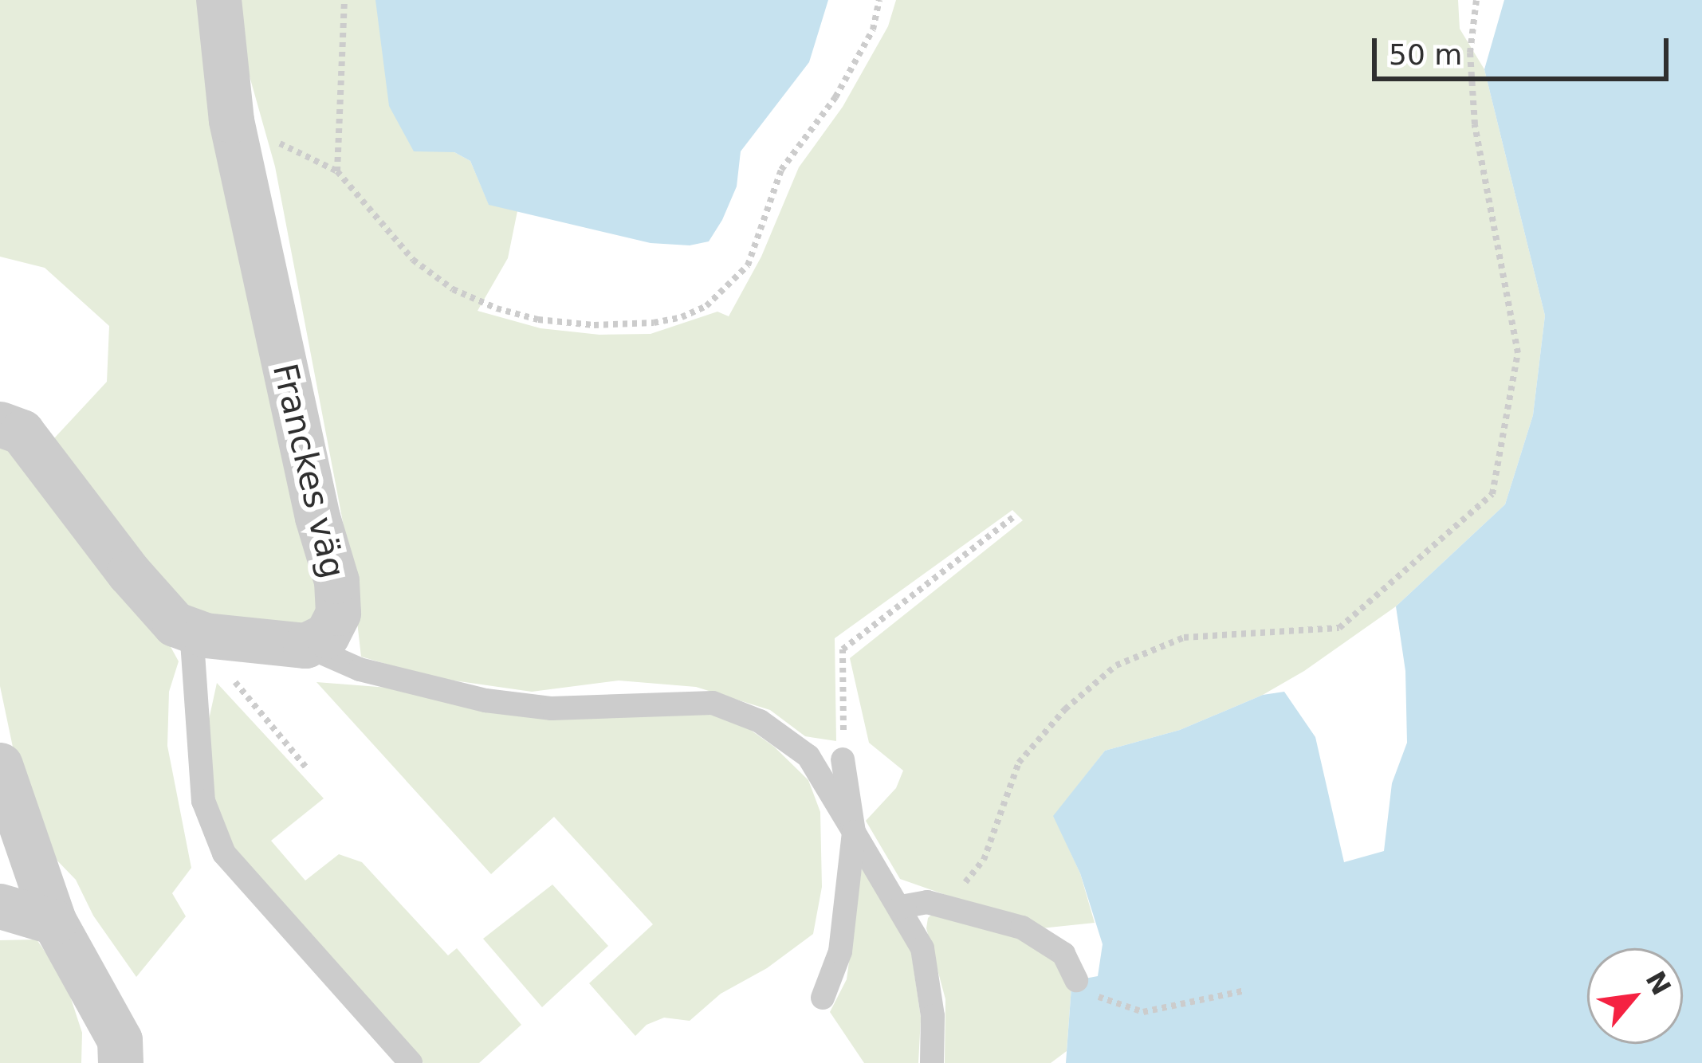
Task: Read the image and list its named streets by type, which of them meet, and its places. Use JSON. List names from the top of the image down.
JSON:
{
  "streets": {
    "street": ["Franckes väg"]
  },
  "scale_bar": "50 m",
  "north": "top right"
}
